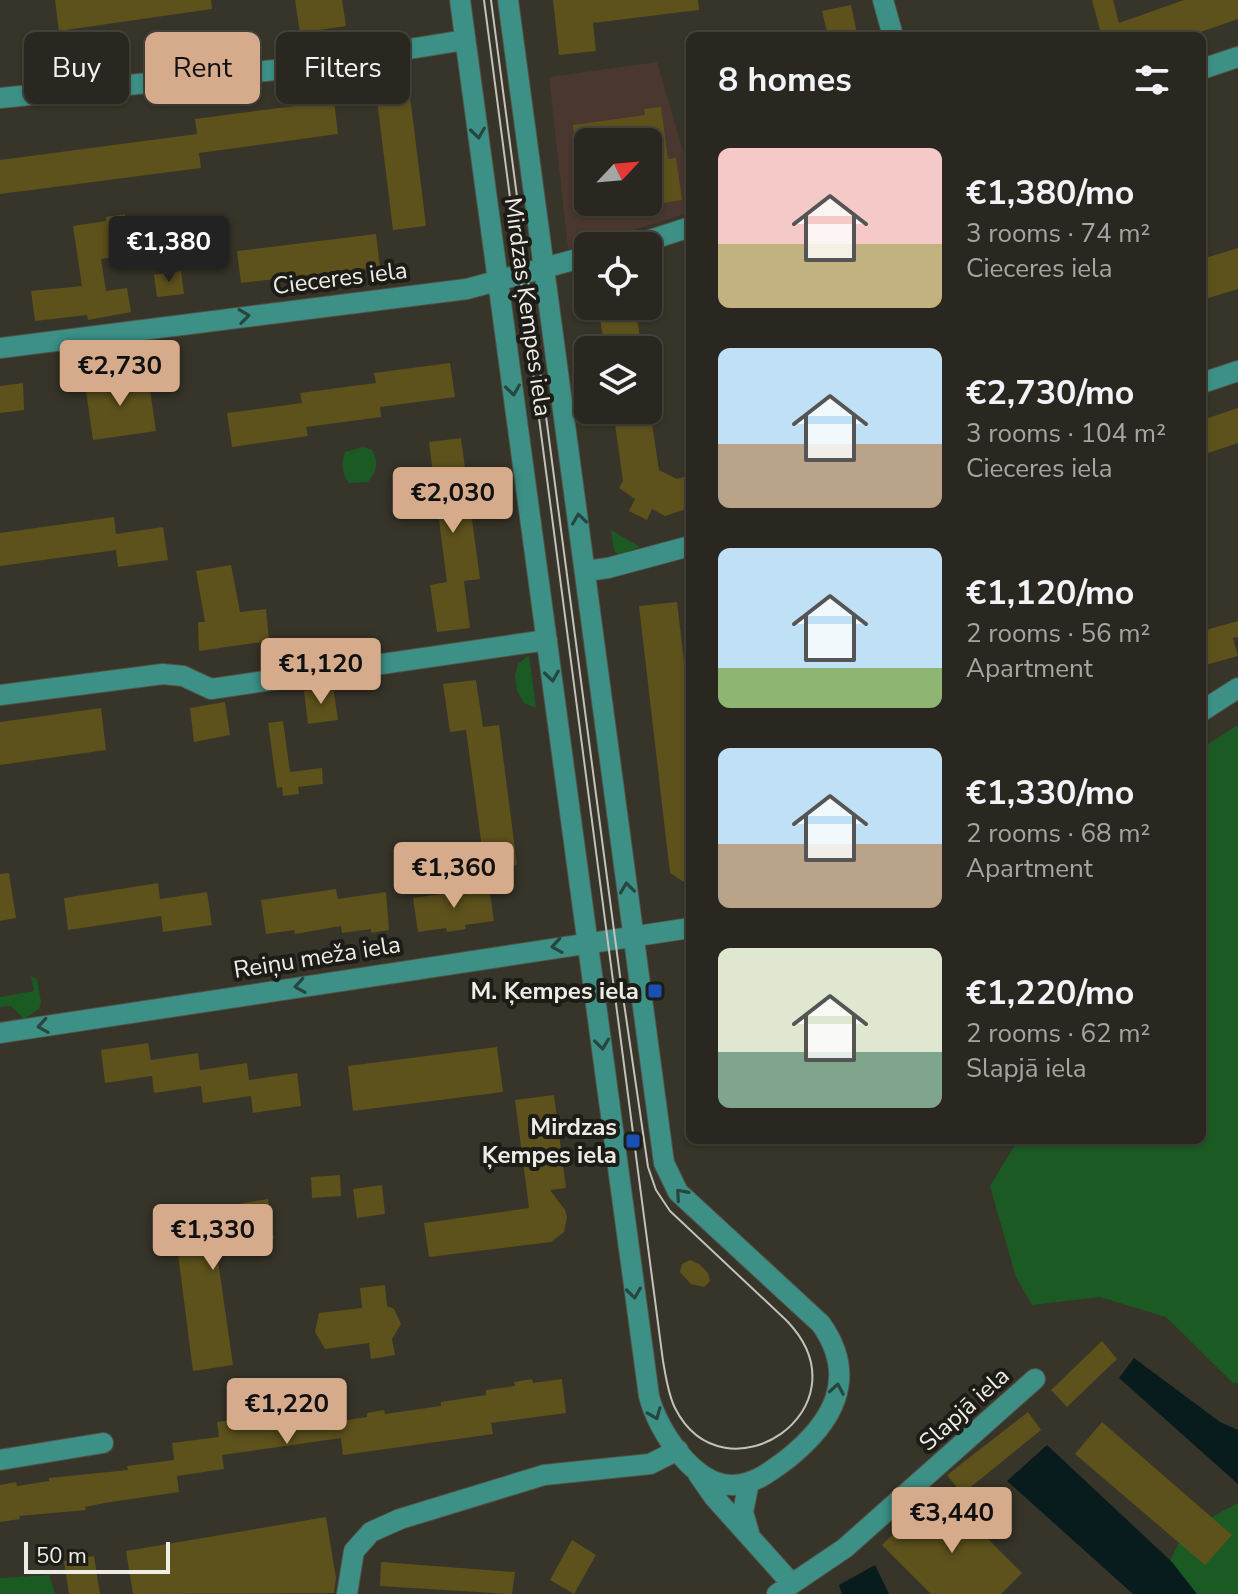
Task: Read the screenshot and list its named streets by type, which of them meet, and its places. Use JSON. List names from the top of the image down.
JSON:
{
  "streets": {
    "street": [
      "Cieceres iela",
      "Mirdzas Ķempes iela",
      "Reiņu meža iela",
      "Slapjā iela"
    ]
  },
  "crossings": [
    ["Cieceres iela", "Mirdzas Ķempes iela"],
    ["Mirdzas Ķempes iela", "Reiņu meža iela"],
    ["Mirdzas Ķempes iela", "Slapjā iela"]
  ],
  "one_way": ["Cieceres iela", "Reiņu meža iela"],
  "places": {
    "transit": ["M. Ķempes iela", "Mirdzas Ķempes iela"]
  },
  "scale_bar": "50 m",
  "north": "top right",
  "page": {
    "chip": ["Buy", "Rent", "Filters"],
    "heading": "8 homes",
    "list": [
      {
        "name": "€1,380/mo",
        "note": "3 rooms · 74 m² · Cieceres iela"
      },
      {
        "name": "€2,730/mo",
        "note": "3 rooms · 104 m² · Cieceres iela"
      },
      {
        "name": "€1,120/mo",
        "note": "2 rooms · 56 m² · Apartment"
      },
      {
        "name": "€1,330/mo",
        "note": "2 rooms · 68 m² · Apartment"
      },
      {
        "name": "€1,220/mo",
        "note": "2 rooms · 62 m² · Slapjā iela"
      }
    ],
    "price": [
      "€1,380",
      "€2,730",
      "€2,030",
      "€1,120",
      "€1,360",
      "€1,330",
      "€1,220",
      "€3,440"
    ],
    "scale": "50 m"
  }
}
